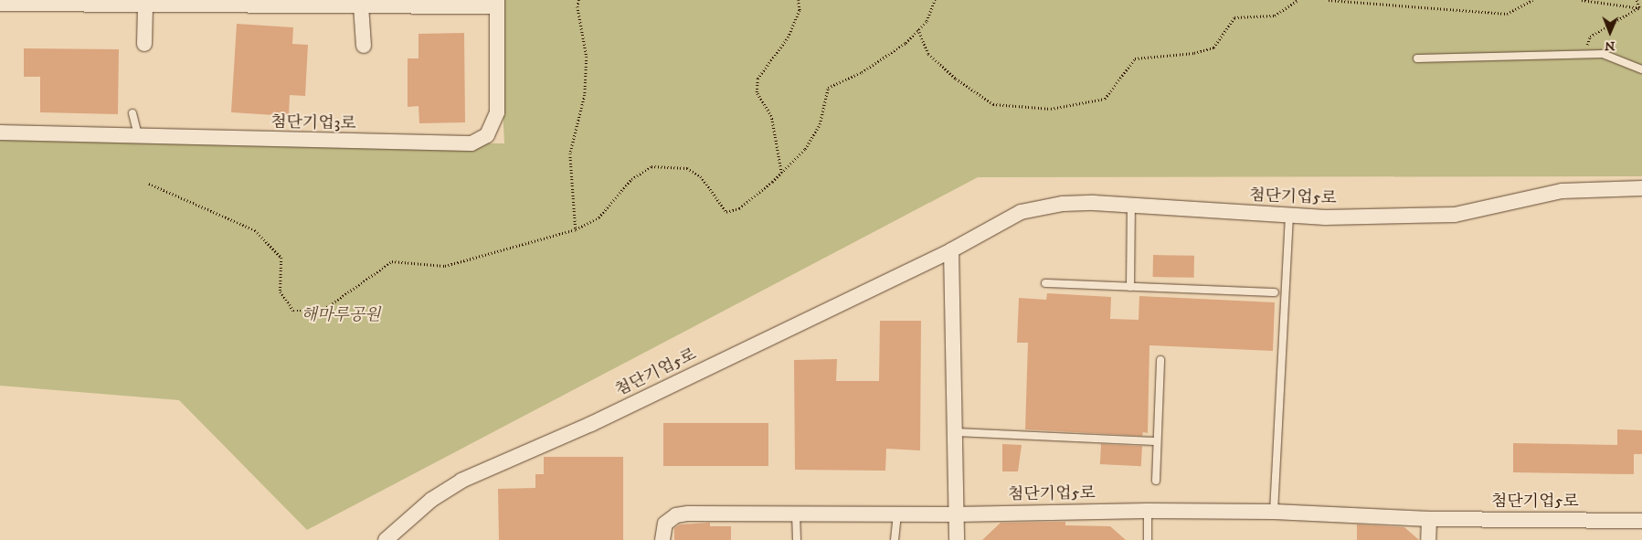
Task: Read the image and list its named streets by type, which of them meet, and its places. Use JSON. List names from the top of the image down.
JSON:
{
  "streets": {
    "street": ["첨단기업3로", "첨단기업5로"]
  },
  "parks": ["해마루공원"],
  "north": "bottom"
}
